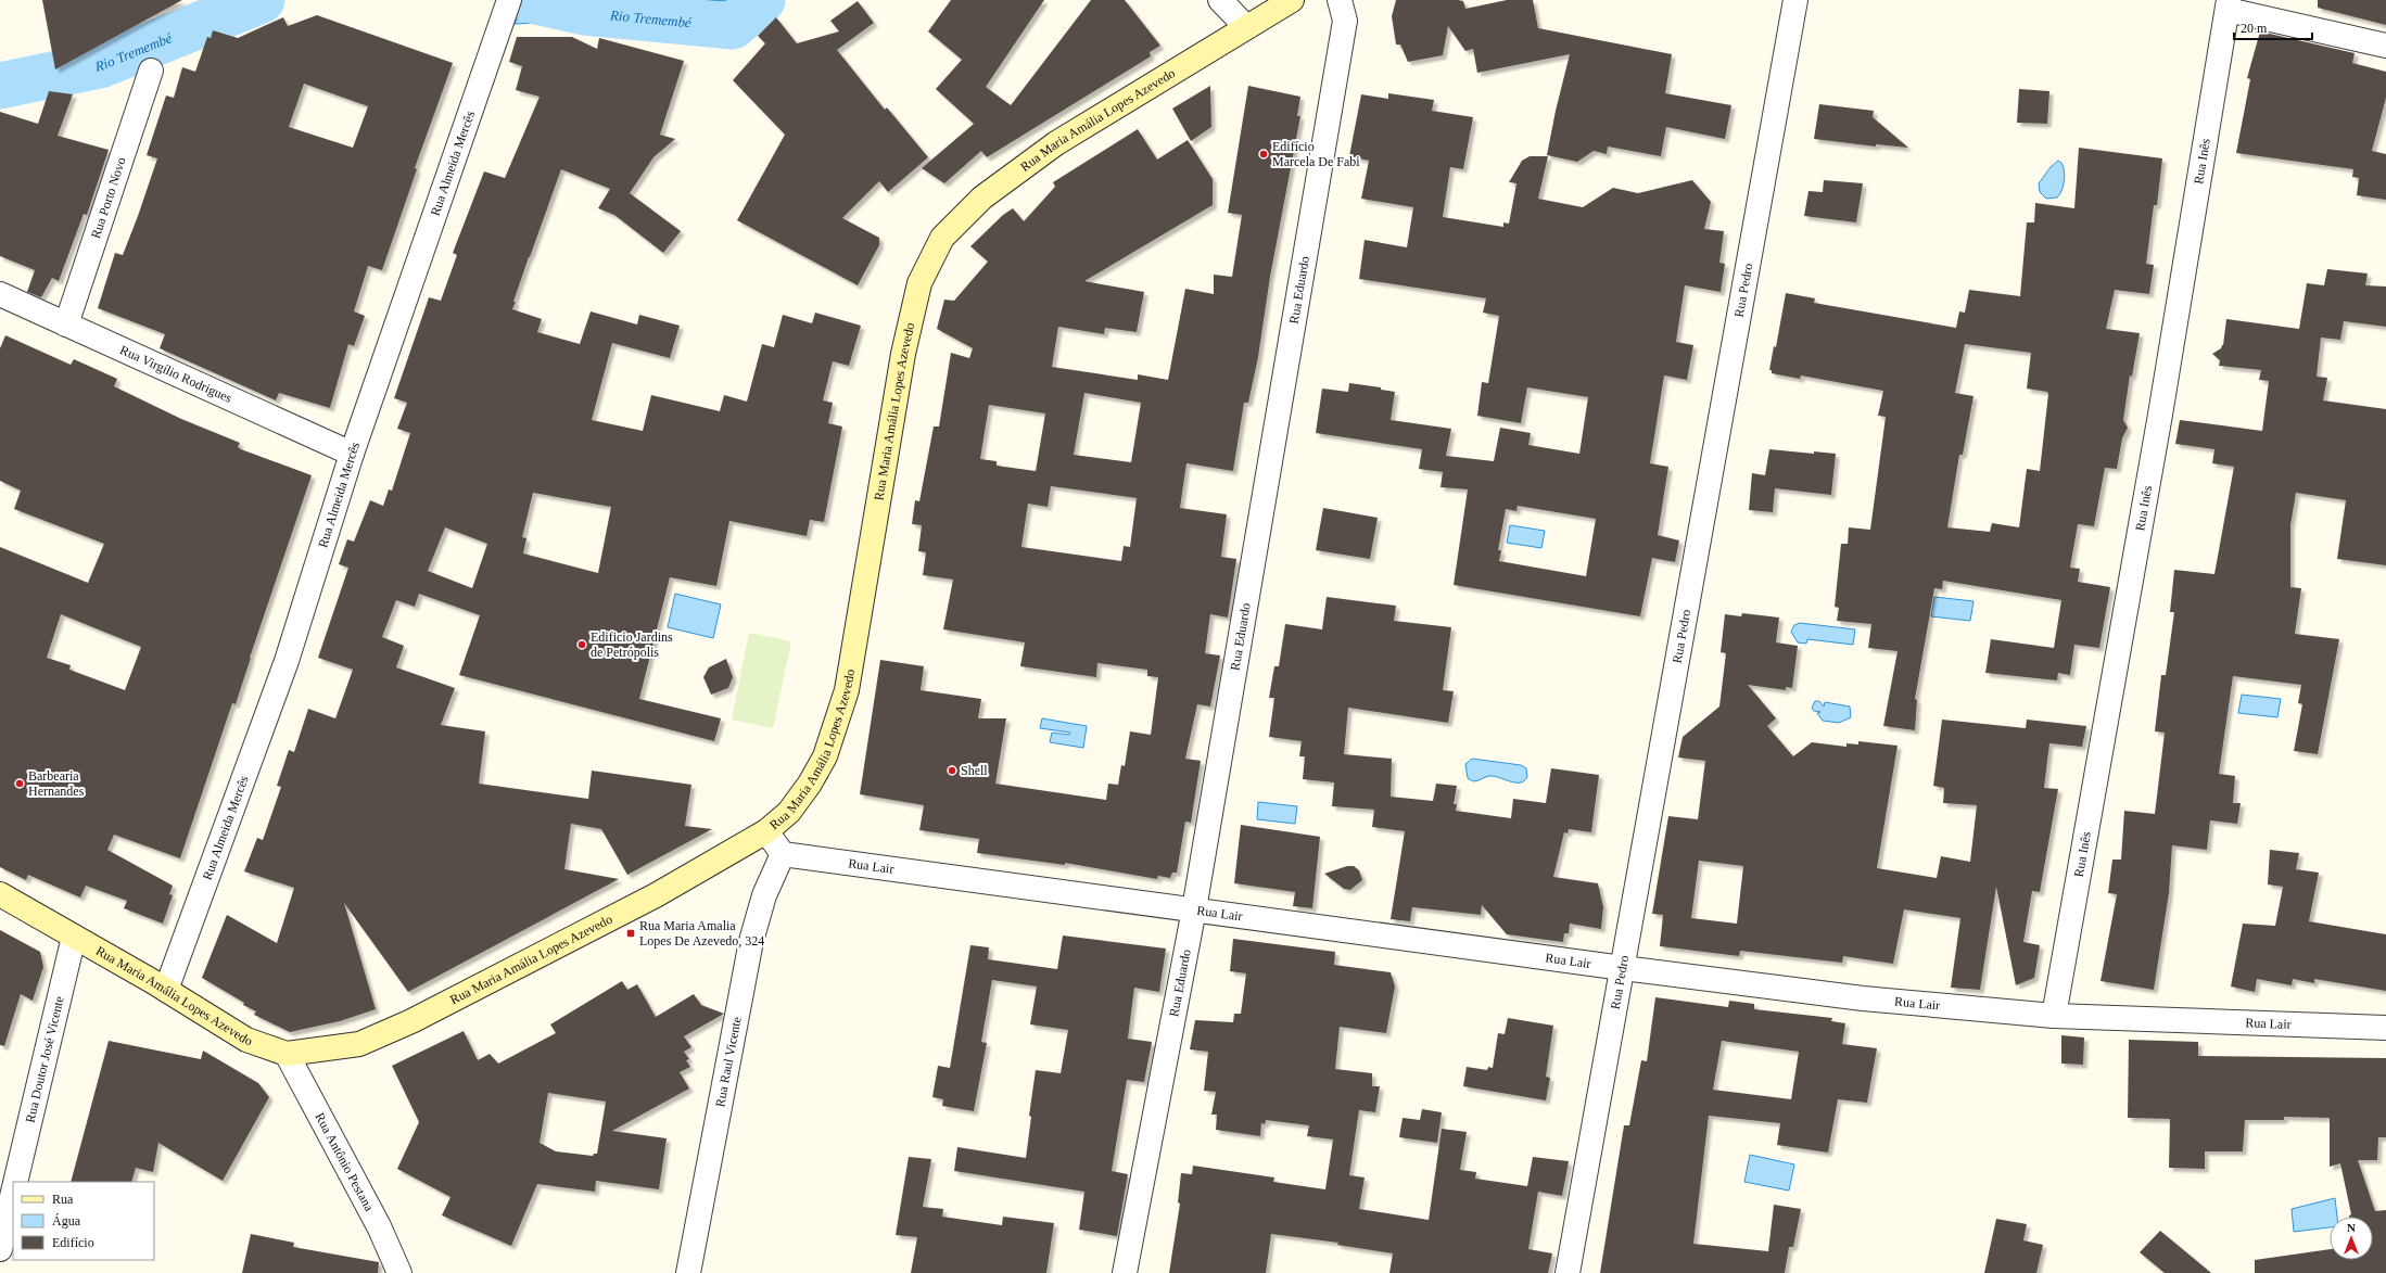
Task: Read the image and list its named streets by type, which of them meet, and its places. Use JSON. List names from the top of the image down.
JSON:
{
  "streets": {
    "main road": ["Rua Maria Amália Lopes Azevedo"],
    "street": [
      "Rua Inês",
      "Rua Almeida Mercês",
      "Rua Porto Novo",
      "Rua Eduardo",
      "Rua Pedro",
      "Rua Virgílio Rodrigues",
      "Rua Lair",
      "Rua Doutor José Vicente",
      "Rua Raul Vicente",
      "Rua Antônio Pestana"
    ]
  },
  "crossings": [
    ["Rua Maria Amália Lopes Azevedo", "Rua Almeida Mercês"],
    ["Rua Maria Amália Lopes Azevedo", "Rua Doutor José Vicente"],
    ["Rua Maria Amália Lopes Azevedo", "Rua Antônio Pestana"],
    ["Rua Inês", "Rua Lair"],
    ["Rua Almeida Mercês", "Rua Virgílio Rodrigues"],
    ["Rua Porto Novo", "Rua Virgílio Rodrigues"],
    ["Rua Eduardo", "Rua Lair"],
    ["Rua Pedro", "Rua Lair"],
    ["Rua Lair", "Rua Raul Vicente"]
  ],
  "water": ["Rio Tremembé"],
  "places": {
    "other": [
      "Edifício Marcela De Fabi",
      "Edificio Jardins de Petrópolis",
      "Shell",
      "Barbearia Hernandes"
    ],
    "transit": ["Rua Maria Amalia Lopes De Azevedo, 324"]
  },
  "legend": ["Rua", "Água", "Edifício"],
  "scale_bar": "20 m",
  "north": "top"
}
